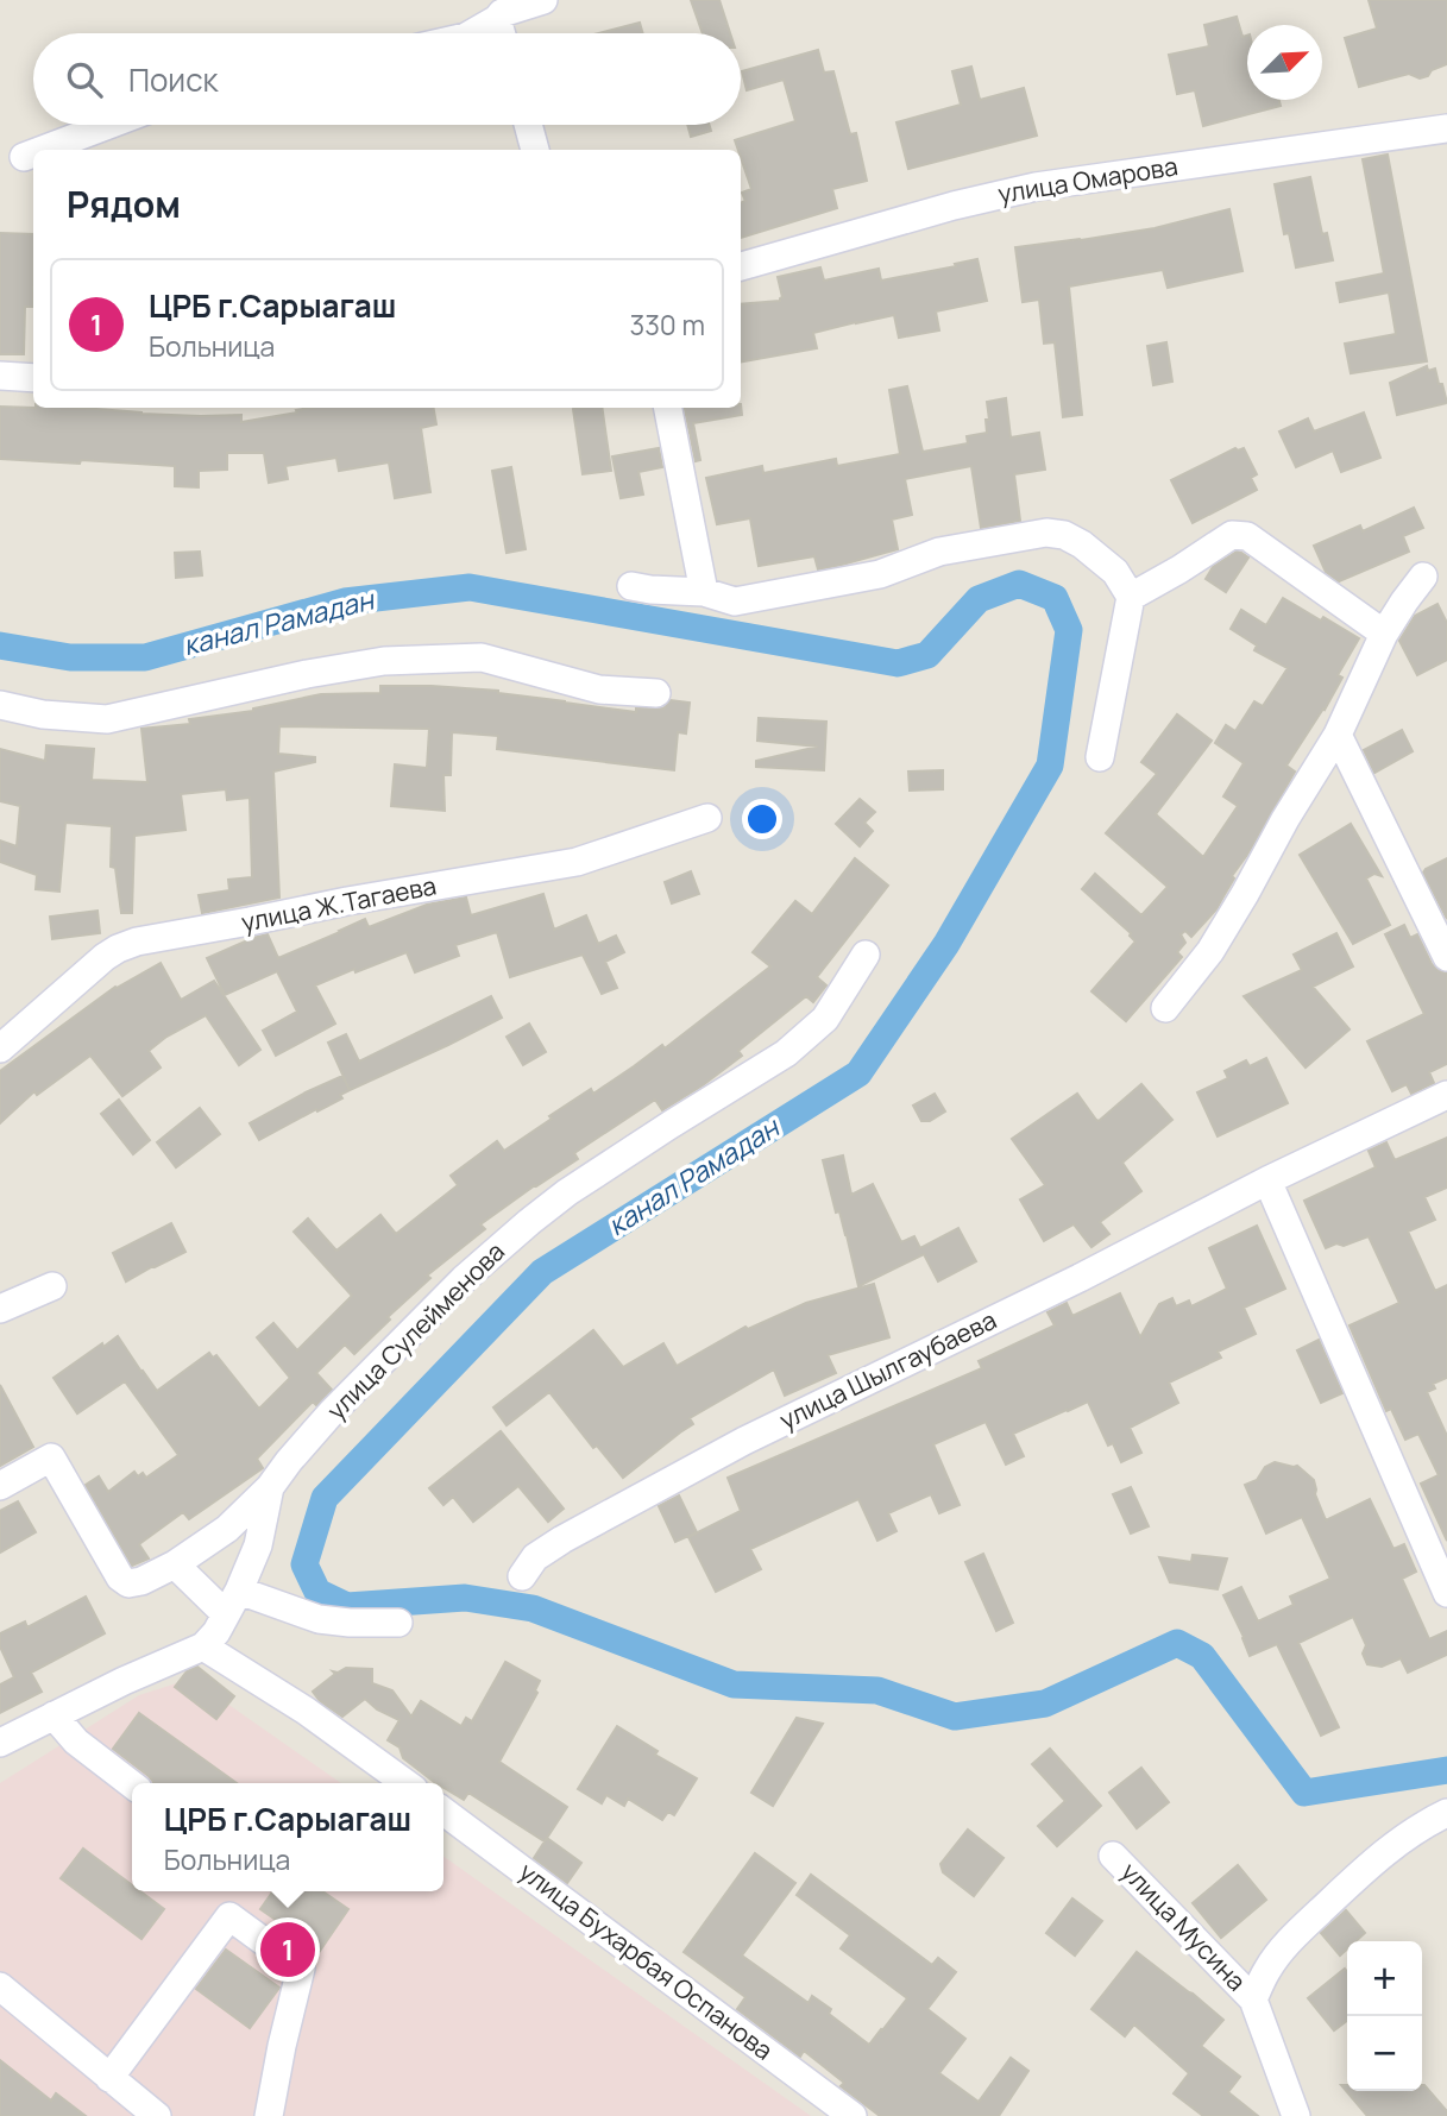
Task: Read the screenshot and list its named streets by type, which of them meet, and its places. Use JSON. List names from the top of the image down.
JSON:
{
  "streets": {
    "street": [
      "улица Омарова",
      "улица Ж.Тагаева",
      "улица Сулейменова",
      "улица Шылгаубаева",
      "улица Мусина",
      "улица Бухарбая Оспанова"
    ]
  },
  "water": ["канал Рамадан"],
  "north": "top right",
  "page": {
    "search": "Поиск",
    "heading": "Рядом",
    "list": [
      {
        "mark": "1",
        "name": "ЦРБ г.Сарыагаш",
        "note": "Больница",
        "value": "330 m"
      }
    ],
    "popup": ["ЦРБ г.Сарыагаш", "Больница"],
    "pins": "1",
    "map_buttons": ["+", "−"]
  }
}
